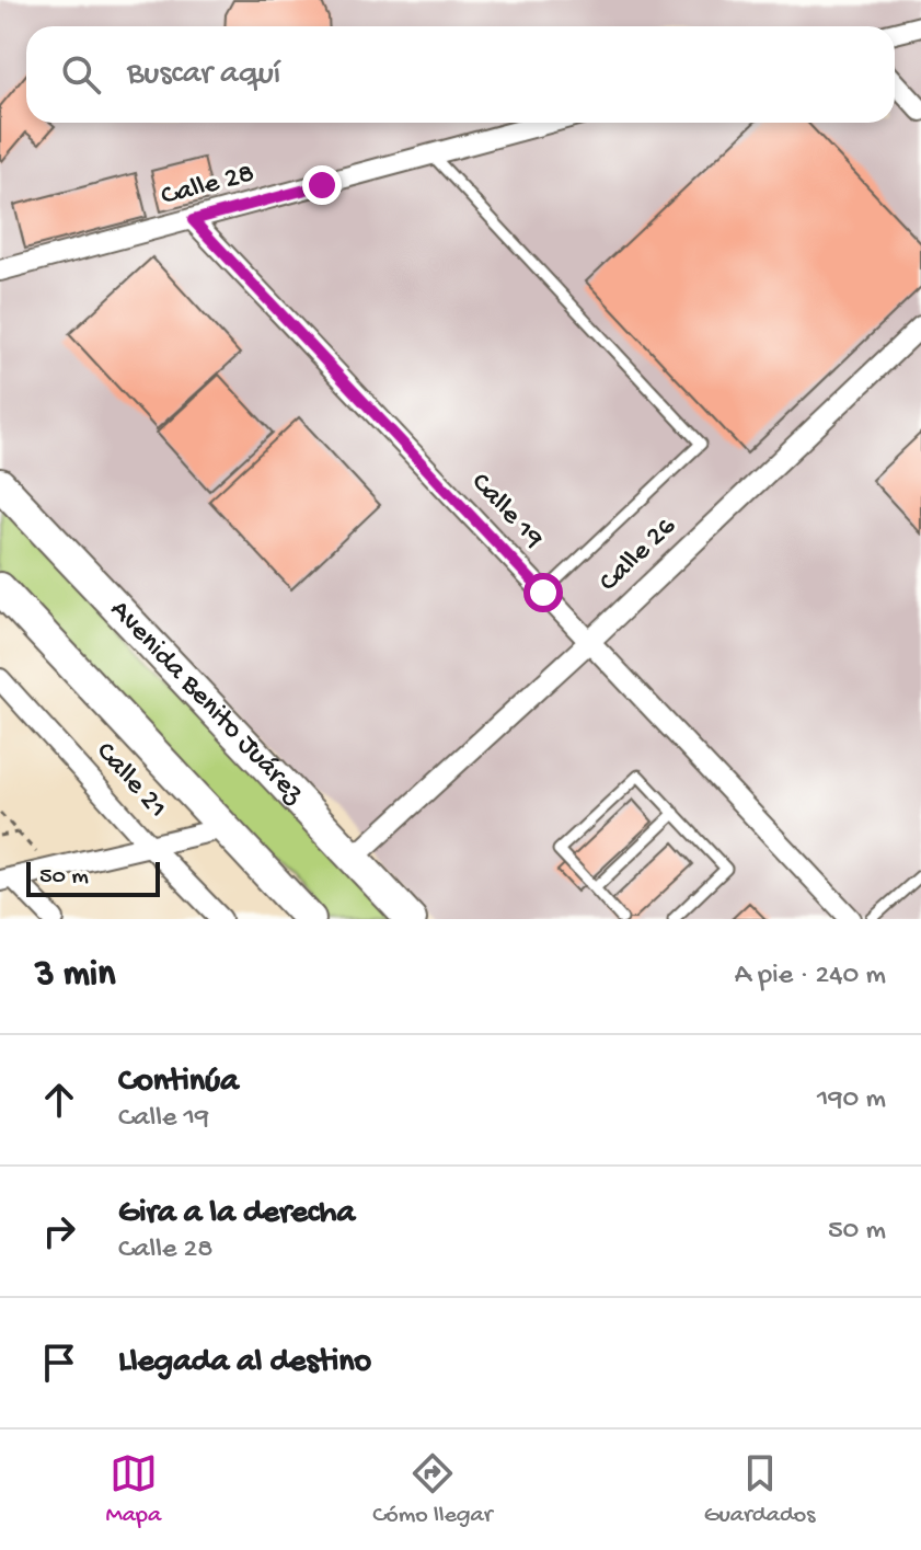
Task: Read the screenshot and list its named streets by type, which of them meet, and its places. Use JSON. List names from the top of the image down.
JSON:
{
  "streets": {
    "main road": ["Avenida Benito Juárez"],
    "street": [
      "Calle 28",
      "Calle 19",
      "Calle 26",
      "Calle 21"
    ]
  },
  "crossings": [
    ["Calle 28", "Calle 19"],
    ["Calle 19", "Calle 26"],
    ["Calle 26", "Avenida Benito Juárez"]
  ],
  "scale_bar": "50 m",
  "page": {
    "search": "Buscar aquí",
    "scale": "50 m",
    "heading": ["3 min", "A pie · 240 m"],
    "list": [
      ["Continúa", "Calle 19", "190 m"],
      ["Gira a la derecha", "Calle 28", "50 m"],
      "Llegada al destino"
    ],
    "nav": ["Mapa", "Cómo llegar", "Guardados"]
  }
}
